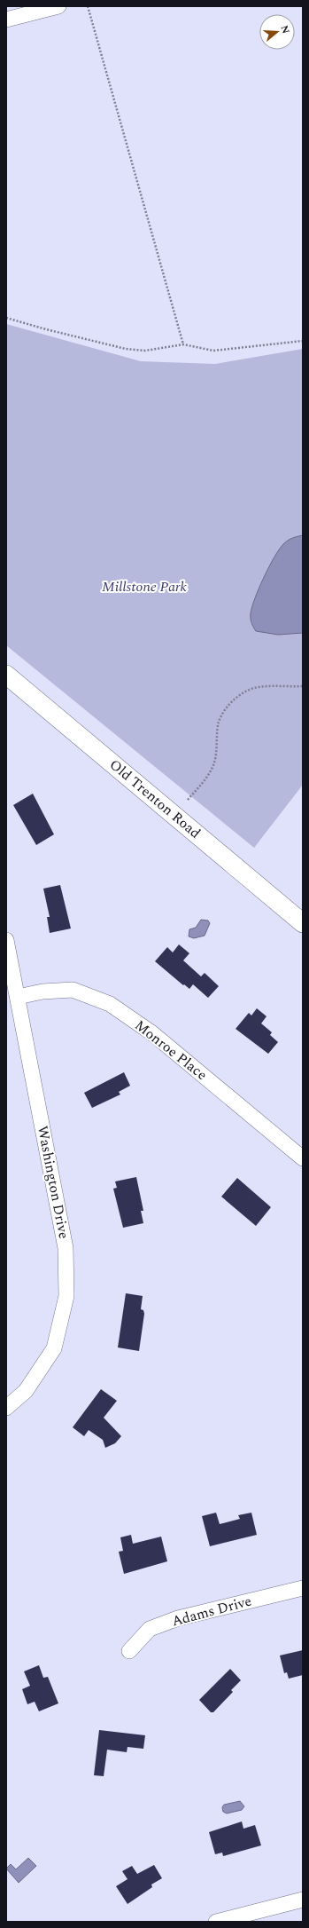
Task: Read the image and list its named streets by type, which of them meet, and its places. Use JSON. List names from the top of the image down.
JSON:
{
  "streets": {
    "main road": ["Old Trenton Road"],
    "street": ["Monroe Place", "Washington Drive", "Adams Drive"]
  },
  "crossings": [
    ["Monroe Place", "Washington Drive"]
  ],
  "parks": ["Millstone Park"],
  "north": "right"
}
